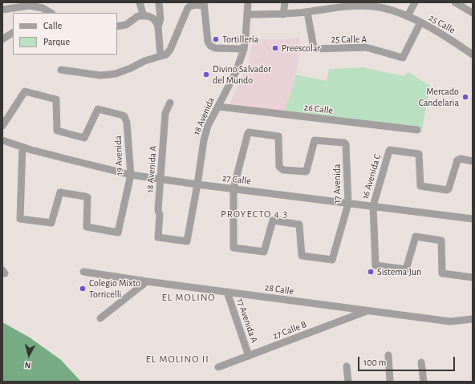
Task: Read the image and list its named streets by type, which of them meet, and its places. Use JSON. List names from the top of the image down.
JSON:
{
  "streets": {
    "street": [
      "25 Calle",
      "25 Calle A",
      "26 Calle",
      "18 Avenida",
      "19 Avenida",
      "18 Avenida A",
      "16 Avenida C",
      "27 Calle",
      "17 Avenida",
      "28 Calle",
      "17 Avenida A",
      "27 Calle B"
    ]
  },
  "crossings": [
    ["25 Calle", "25 Calle A"],
    ["25 Calle", "18 Avenida"],
    ["26 Calle", "18 Avenida"],
    ["18 Avenida", "18 Avenida A"],
    ["18 Avenida", "27 Calle"],
    ["19 Avenida", "27 Calle"],
    ["18 Avenida A", "27 Calle"],
    ["16 Avenida C", "27 Calle"],
    ["27 Calle", "17 Avenida"],
    ["28 Calle", "17 Avenida A"],
    ["28 Calle", "27 Calle B"],
    ["17 Avenida A", "27 Calle B"]
  ],
  "districts": ["PROYECTO 4.3", "EL MOLINO", "EL MOLINO II"],
  "places": [
    "Tortillería",
    "Preescolar",
    "Divino Salvador del Mundo",
    "Mercado Candelaria",
    "Sistema Jun",
    "Colegio Mixto Torricelli"
  ],
  "legend": ["Calle", "Parque"],
  "scale_bar": "100 m",
  "north": "bottom"
}
